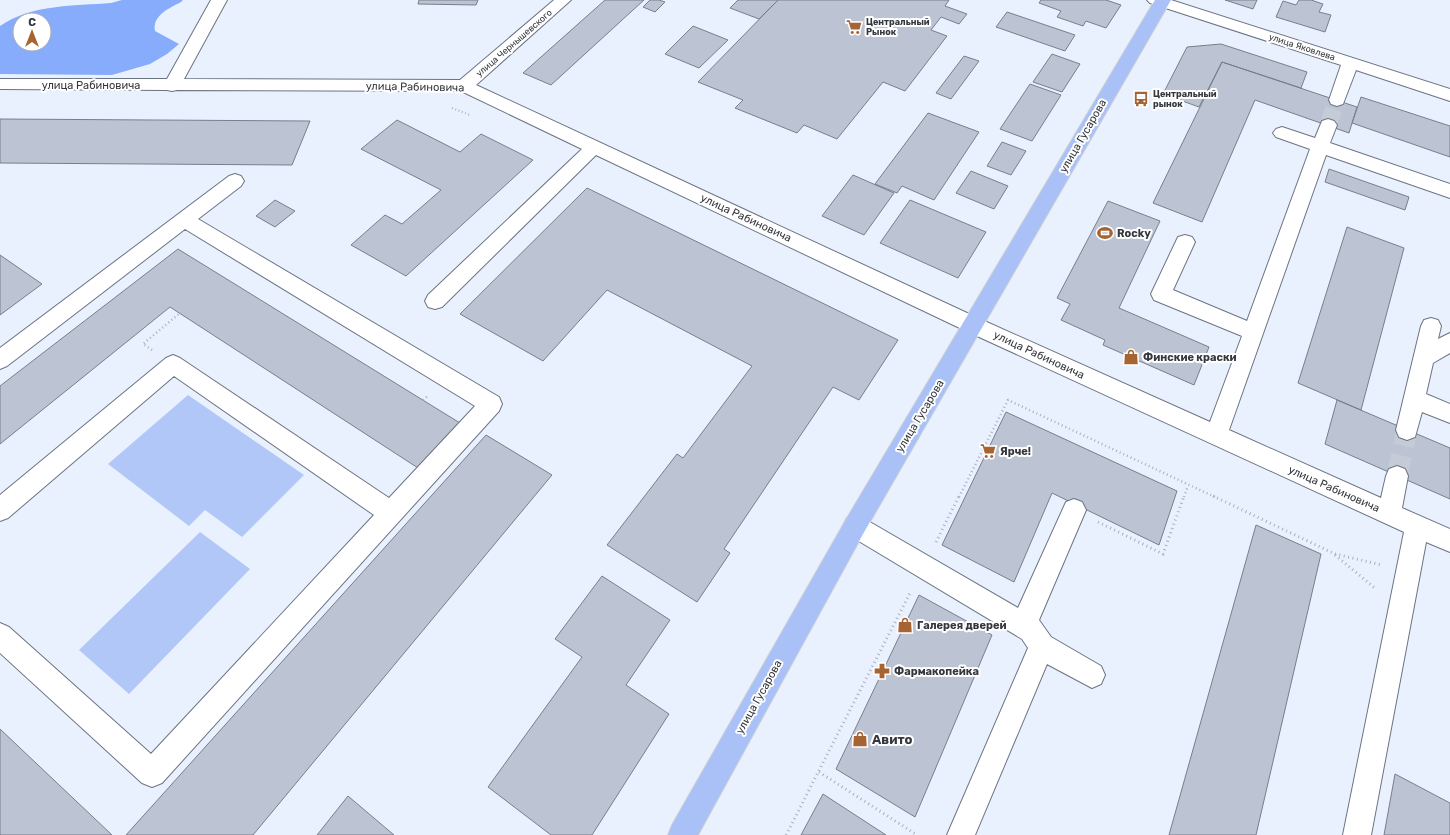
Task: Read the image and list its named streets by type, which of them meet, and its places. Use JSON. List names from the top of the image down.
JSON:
{
  "streets": {
    "main road": ["улица Гусарова"],
    "street": ["улица Чернышевского", "улица Яковлева", "улица Рабиновича"]
  },
  "crossings": [
    ["улица Чернышевского", "улица Рабиновича"],
    ["улица Яковлева", "улица Гусарова"],
    ["улица Рабиновича", "улица Гусарова"]
  ],
  "places": {
    "supermarket": ["Центральный Рынок", "Ярче!"],
    "bus stop": ["Центральный рынок"],
    "sports": ["Rocky"],
    "shop": ["Финские краски", "Галерея дверей", "Авито"],
    "pharmacy": ["Фармакопейка"]
  },
  "north": "top"
}
